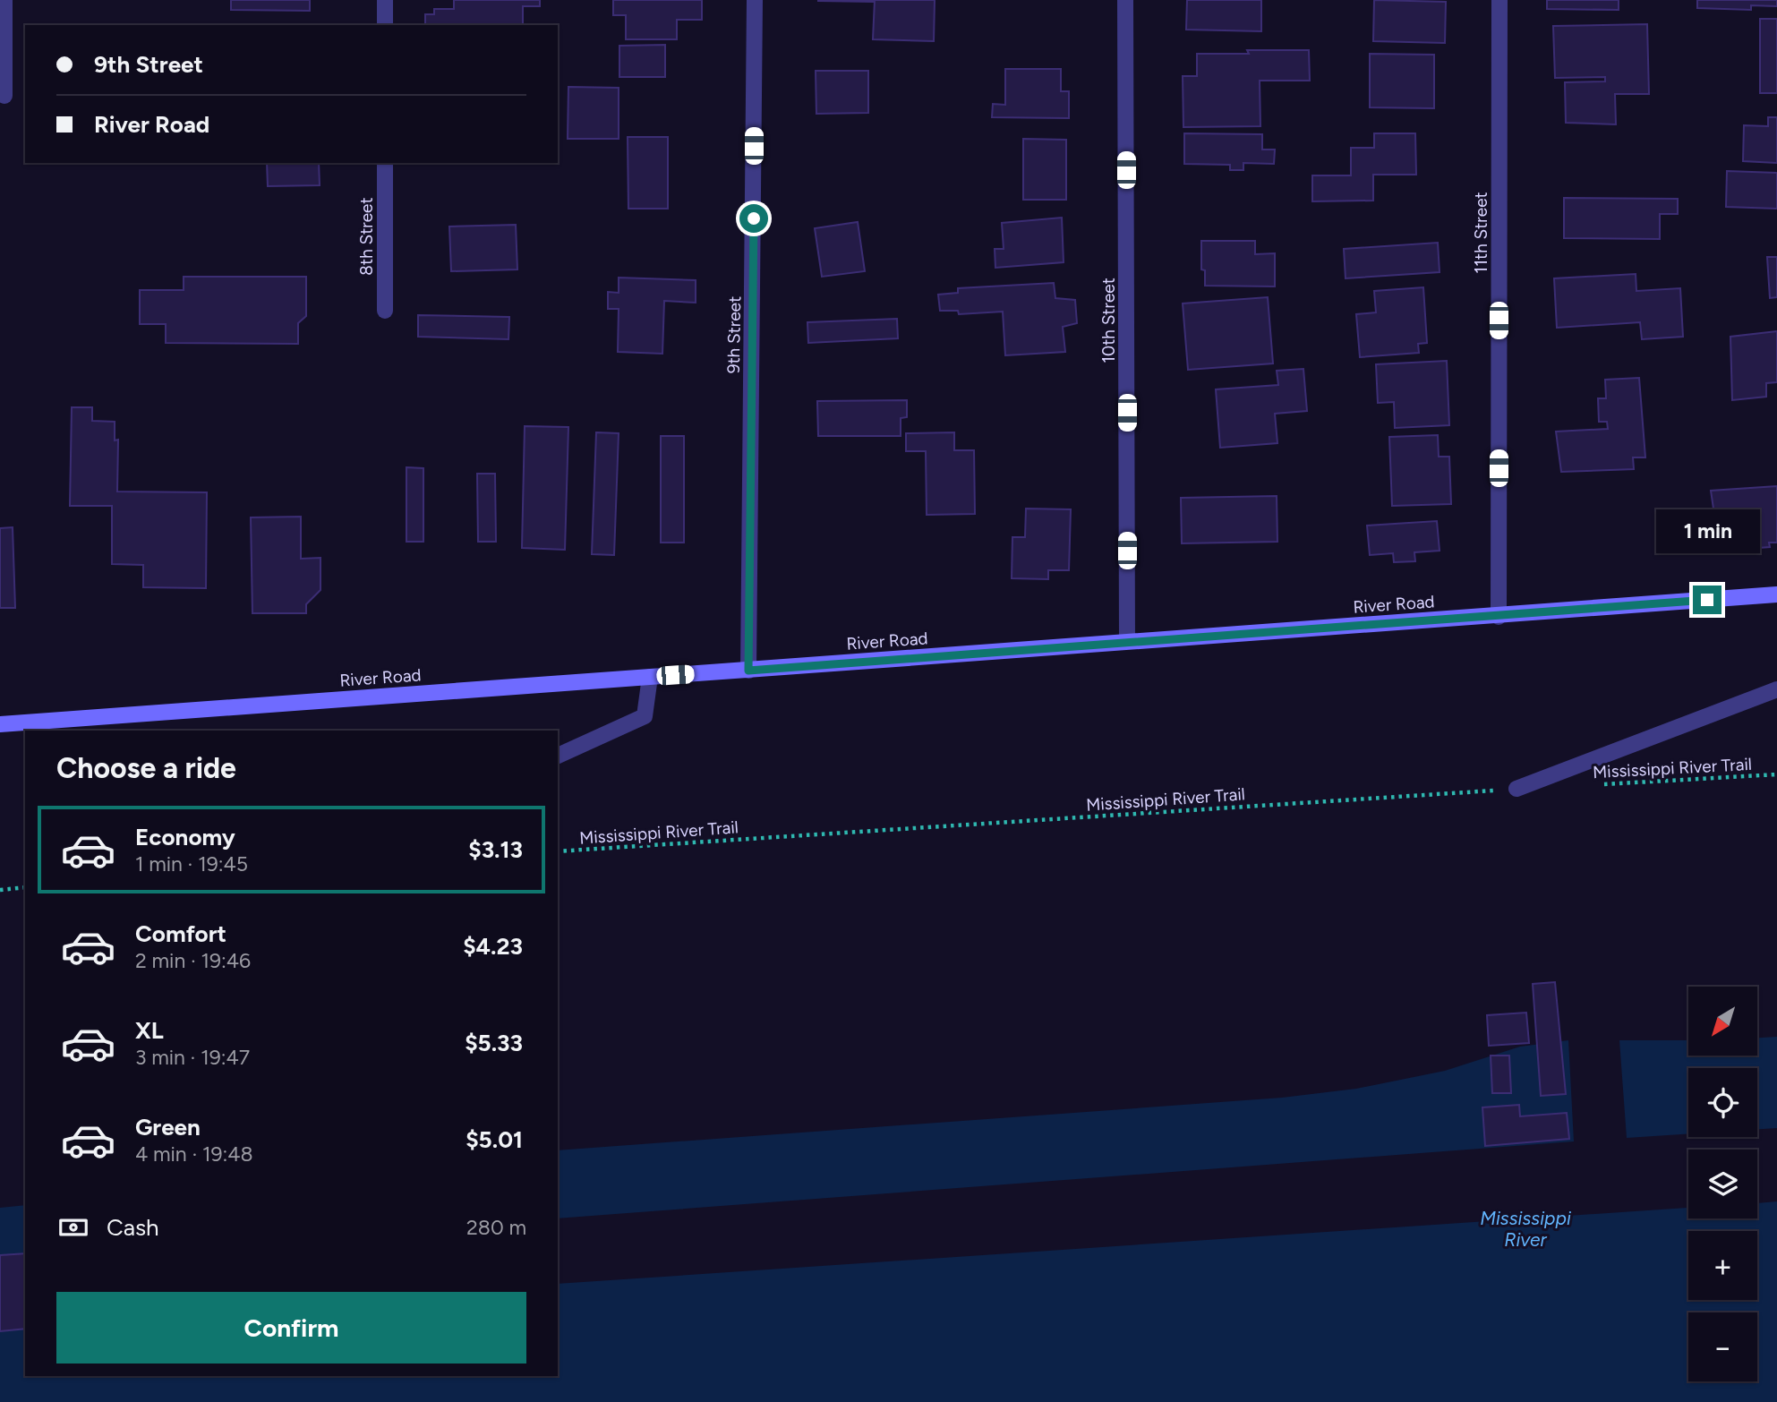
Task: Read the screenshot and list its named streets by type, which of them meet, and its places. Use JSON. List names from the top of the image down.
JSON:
{
  "streets": {
    "street": [
      "11th Street",
      "8th Street",
      "10th Street",
      "9th Street",
      "River Road"
    ],
    "path": ["Mississippi River Trail"]
  },
  "crossings": [
    ["11th Street", "River Road"],
    ["10th Street", "River Road"],
    ["9th Street", "River Road"]
  ],
  "water": ["Mississippi River"],
  "north": "bottom left",
  "page": {
    "banner": ["9th Street", "River Road"],
    "bubble": "1 min",
    "heading": "Choose a ride",
    "list": [
      {
        "name": "Economy",
        "note": "1 min · 19:45",
        "value": "$3.13"
      },
      {
        "name": "Comfort",
        "note": "2 min · 19:46",
        "value": "$4.23"
      },
      {
        "name": "XL",
        "note": "3 min · 19:47",
        "value": "$5.33"
      },
      {
        "name": "Green",
        "note": "4 min · 19:48",
        "value": "$5.01"
      }
    ],
    "map_buttons": ["+", "−"],
    "pay": ["Cash", "280 m"],
    "buttons": "Confirm"
  }
}
